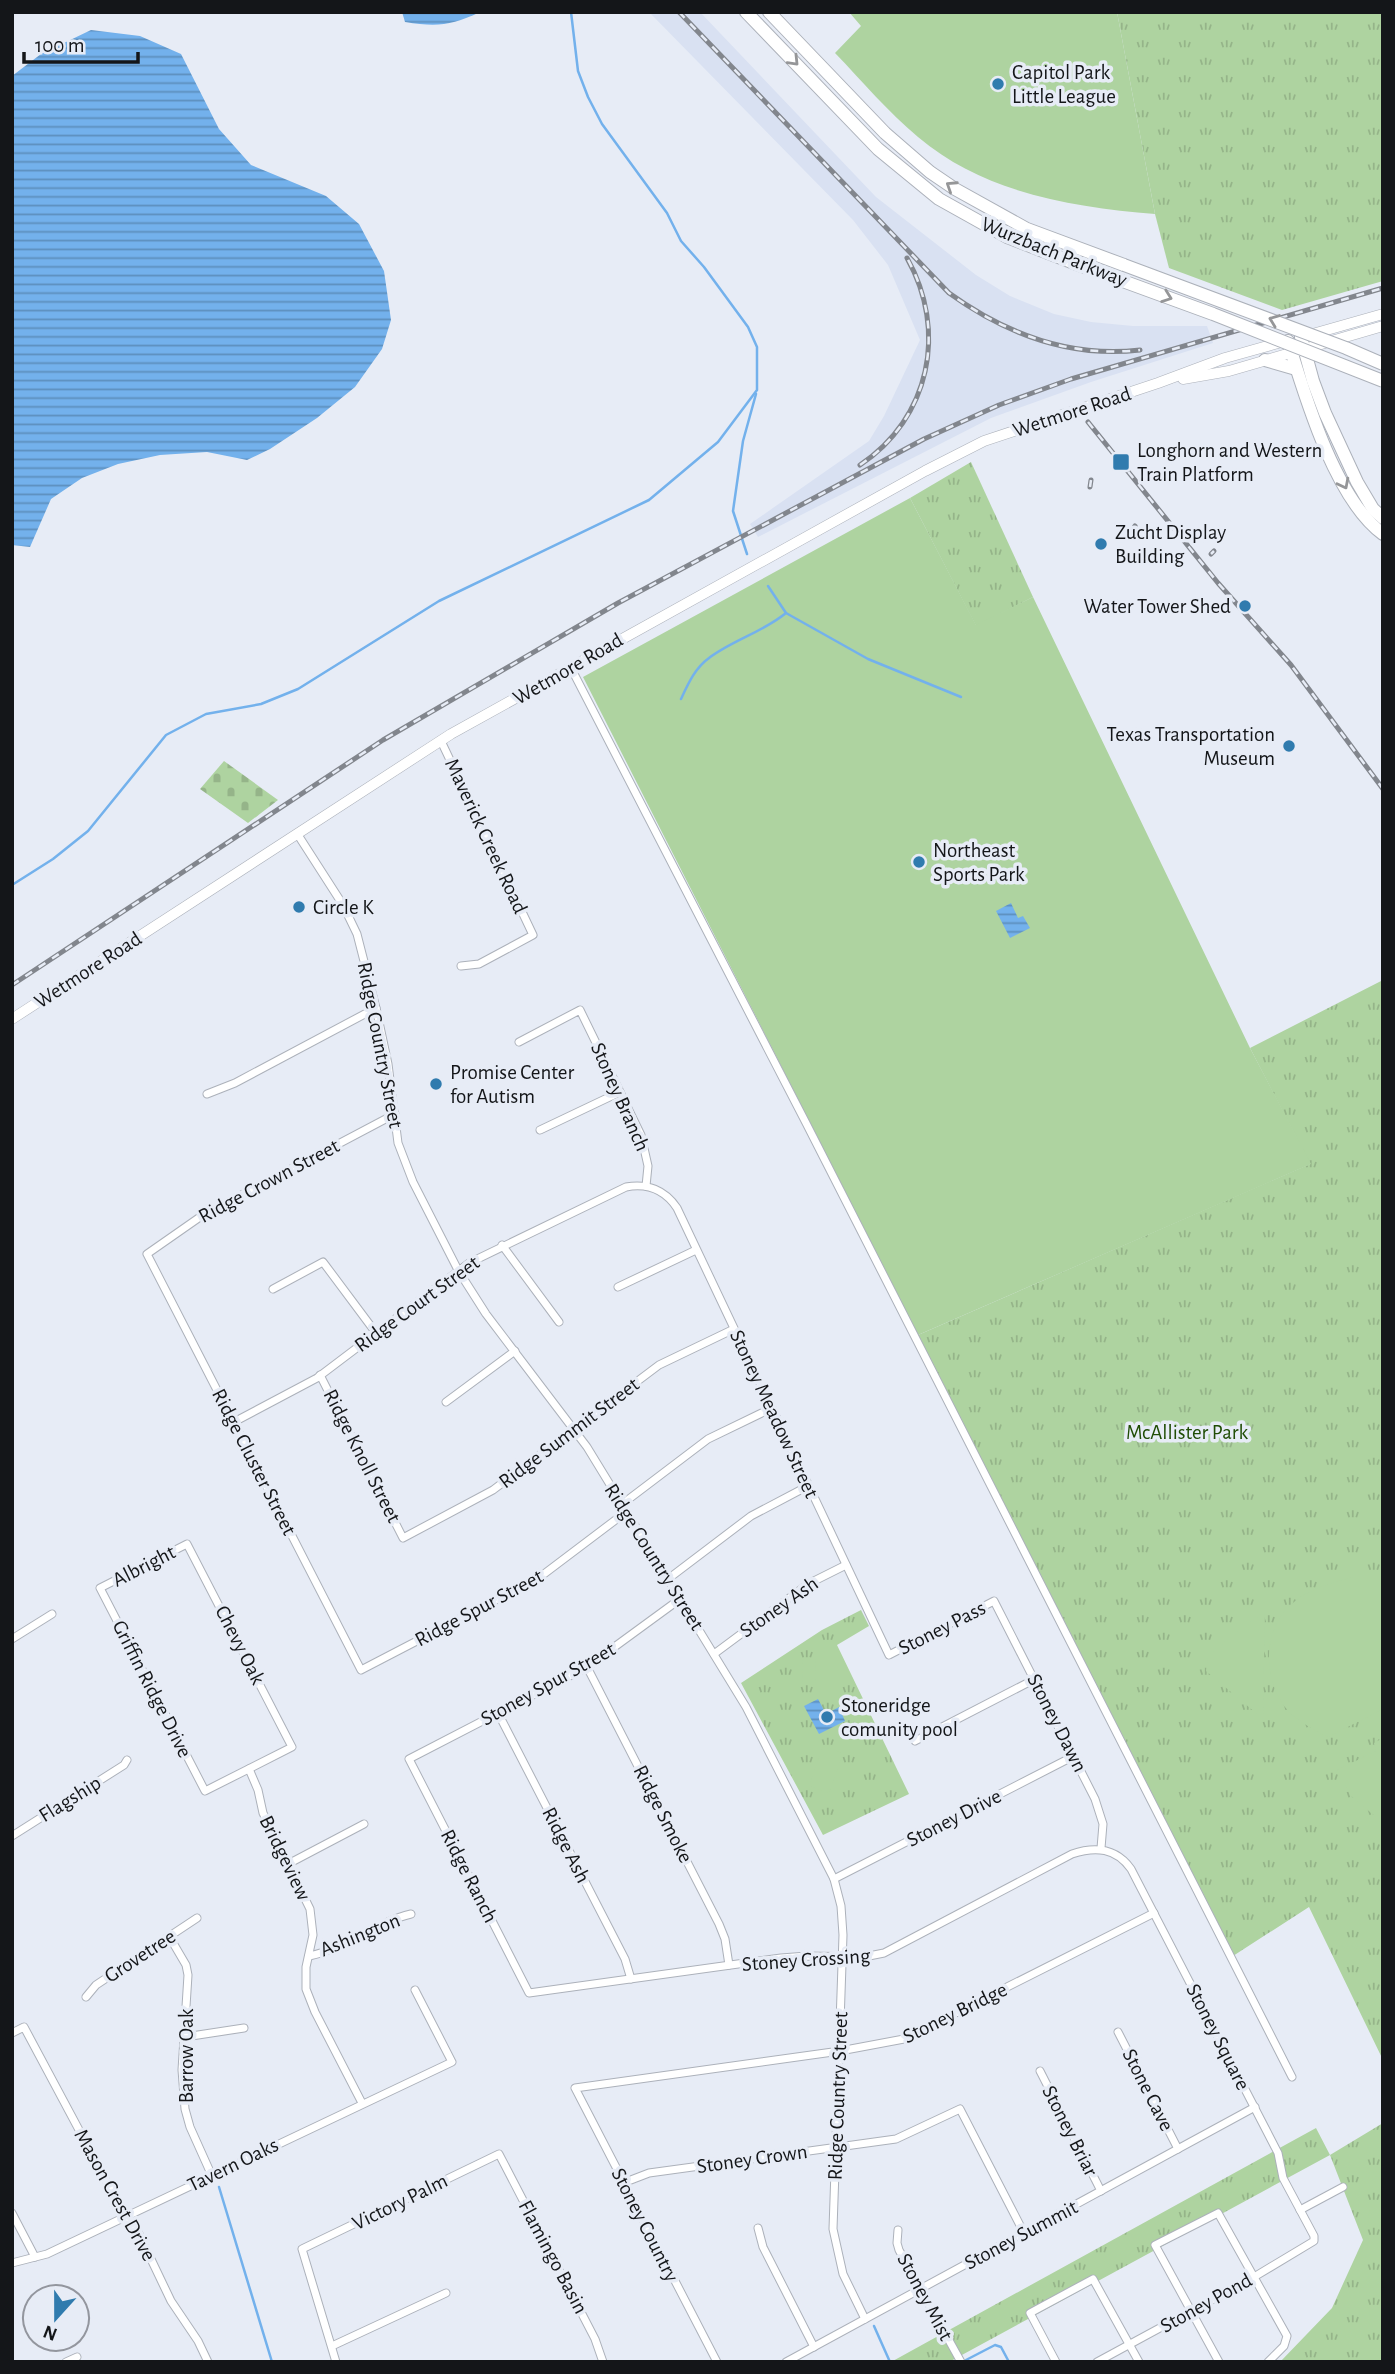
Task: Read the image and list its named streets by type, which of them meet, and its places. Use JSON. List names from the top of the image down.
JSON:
{
  "streets": {
    "highway": ["Wurzbach Parkway"],
    "main road": ["Wetmore Road"],
    "street": [
      "Maverick Creek Road",
      "Ridge Country Street",
      "Stoney Branch",
      "Ridge Crown Street",
      "Ridge Court Street",
      "Stoney Meadow Street",
      "Ridge Summit Street",
      "Ridge Knoll Street",
      "Ridge Cluster Street",
      "Albright",
      "Stoney Ash",
      "Ridge Spur Street",
      "Stoney Pass",
      "Chevy Oak",
      "Stoney Spur Street",
      "Griffin Ridge Drive",
      "Stoney Dawn",
      "Flagship",
      "Ridge Smoke",
      "Stoney Drive",
      "Ridge Ash",
      "Bridgeview",
      "Ridge Ranch",
      "Ashington",
      "Grovetree",
      "Stoney Crossing",
      "Stoney Bridge",
      "Stoney Square",
      "Barrow Oak",
      "Stone Cave",
      "Stoney Briar",
      "Stoney Crown",
      "Tavern Oaks",
      "Mason Crest Drive",
      "Victory Palm",
      "Stoney Country",
      "Stoney Summit",
      "Flamingo Basin",
      "Stoney Mist",
      "Stoney Pond"
    ]
  },
  "crossings": [
    ["Wetmore Road", "Maverick Creek Road"],
    ["Wetmore Road", "Ridge Country Street"],
    ["Ridge Country Street", "Ridge Crown Street"],
    ["Ridge Country Street", "Ridge Court Street"],
    ["Ridge Country Street", "Ridge Summit Street"],
    ["Ridge Country Street", "Stoney Ash"],
    ["Ridge Country Street", "Ridge Spur Street"],
    ["Ridge Country Street", "Stoney Spur Street"],
    ["Ridge Country Street", "Stoney Drive"],
    ["Ridge Country Street", "Stoney Crossing"],
    ["Ridge Country Street", "Stoney Bridge"],
    ["Ridge Country Street", "Stoney Crown"],
    ["Ridge Country Street", "Stoney Summit"],
    ["Stoney Branch", "Ridge Court Street"],
    ["Stoney Branch", "Stoney Meadow Street"],
    ["Ridge Crown Street", "Ridge Cluster Street"],
    ["Ridge Court Street", "Stoney Meadow Street"],
    ["Ridge Court Street", "Ridge Knoll Street"],
    ["Ridge Court Street", "Ridge Cluster Street"],
    ["Stoney Meadow Street", "Ridge Summit Street"],
    ["Stoney Meadow Street", "Stoney Ash"],
    ["Stoney Meadow Street", "Stoney Pass"],
    ["Ridge Summit Street", "Ridge Knoll Street"],
    ["Ridge Cluster Street", "Ridge Spur Street"],
    ["Albright", "Chevy Oak"],
    ["Albright", "Griffin Ridge Drive"],
    ["Stoney Pass", "Stoney Dawn"],
    ["Chevy Oak", "Griffin Ridge Drive"],
    ["Chevy Oak", "Bridgeview"],
    ["Stoney Spur Street", "Ridge Smoke"],
    ["Stoney Spur Street", "Ridge Ash"],
    ["Stoney Spur Street", "Ridge Ranch"],
    ["Griffin Ridge Drive", "Bridgeview"],
    ["Stoney Dawn", "Stoney Drive"],
    ["Stoney Dawn", "Stoney Crossing"],
    ["Stoney Dawn", "Stoney Square"],
    ["Ridge Smoke", "Stoney Crossing"],
    ["Ridge Ash", "Stoney Crossing"],
    ["Bridgeview", "Ashington"],
    ["Bridgeview", "Tavern Oaks"],
    ["Ridge Ranch", "Stoney Crossing"],
    ["Grovetree", "Barrow Oak"],
    ["Stoney Crossing", "Stoney Square"],
    ["Stoney Bridge", "Stoney Square"],
    ["Stoney Bridge", "Stoney Country"],
    ["Stoney Square", "Stoney Summit"],
    ["Stoney Square", "Stoney Pond"],
    ["Barrow Oak", "Tavern Oaks"],
    ["Stone Cave", "Stoney Summit"],
    ["Stoney Briar", "Stoney Summit"],
    ["Stoney Crown", "Stoney Country"],
    ["Stoney Crown", "Stoney Summit"],
    ["Tavern Oaks", "Mason Crest Drive"],
    ["Victory Palm", "Flamingo Basin"],
    ["Stoney Summit", "Stoney Mist"]
  ],
  "parks": ["McAllister Park"],
  "places": {
    "other": [
      "Capitol Park Little League",
      "Zucht Display Building",
      "Water Tower Shed",
      "Texas Transportation Museum",
      "Northeast Sports Park",
      "Circle K",
      "Promise Center for Autism",
      "Stoneridge comunity pool"
    ],
    "transit": ["Longhorn and Western Train Platform"]
  },
  "scale_bar": "100 m",
  "north": "bottom"
}
